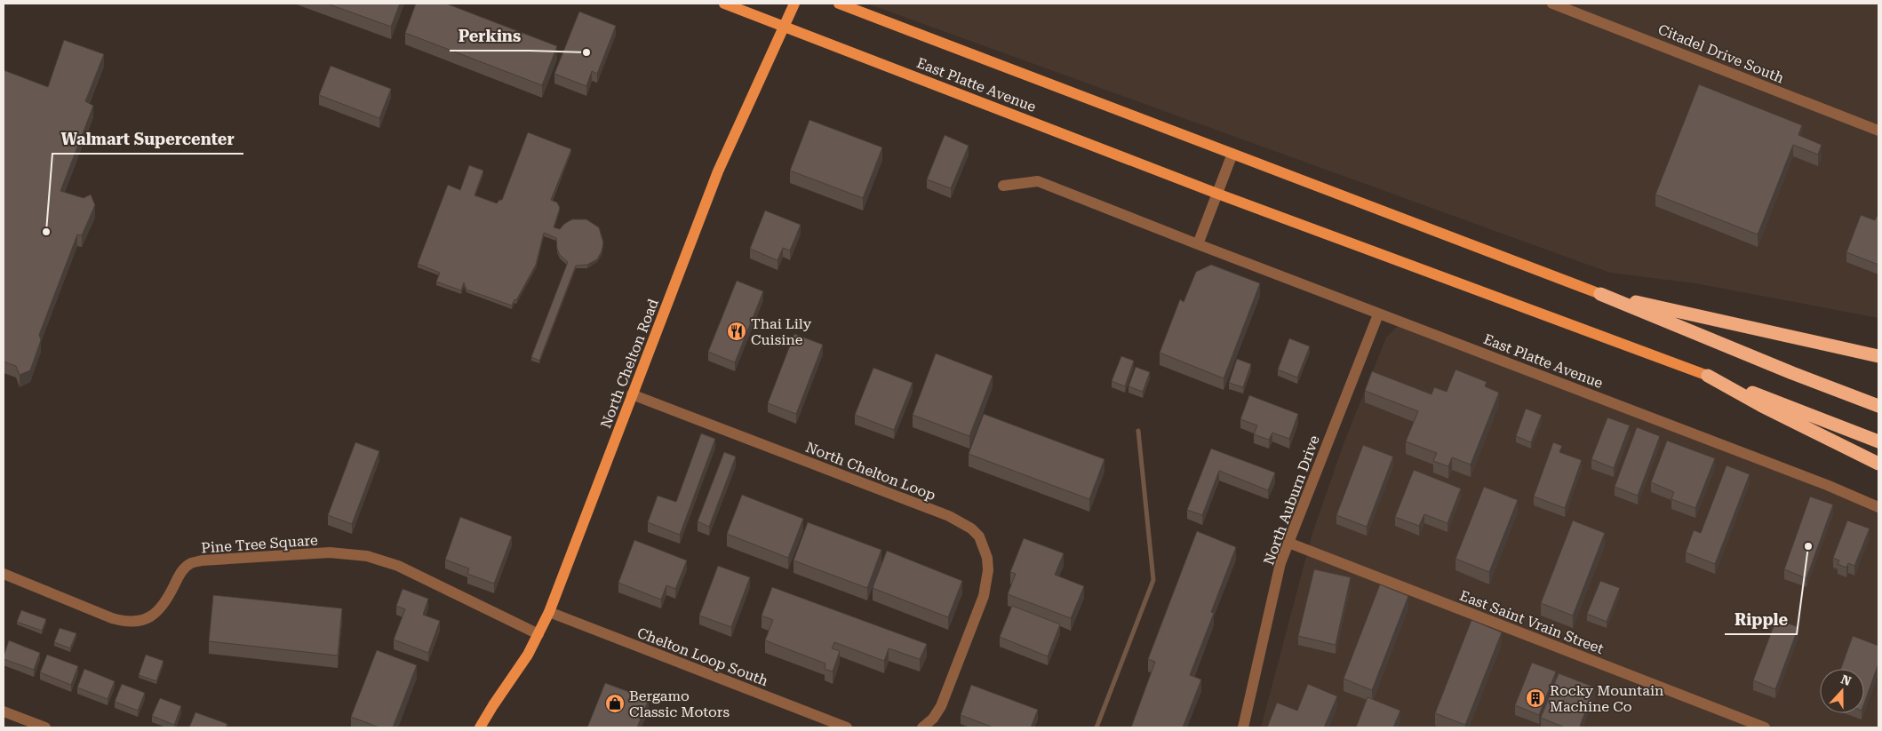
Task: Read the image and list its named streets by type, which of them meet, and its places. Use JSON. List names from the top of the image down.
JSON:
{
  "streets": {
    "highway": ["East Platte Avenue"],
    "main road": ["North Chelton Road"],
    "street": [
      "Citadel Drive South",
      "North Chelton Loop",
      "North Auburn Drive",
      "Pine Tree Square",
      "East Saint Vrain Street",
      "Chelton Loop South"
    ]
  },
  "crossings": [
    ["East Platte Avenue", "North Chelton Road"],
    ["East Platte Avenue", "North Auburn Drive"],
    ["North Chelton Road", "North Chelton Loop"],
    ["North Chelton Road", "Pine Tree Square"],
    ["North Chelton Road", "Chelton Loop South"],
    ["North Auburn Drive", "East Saint Vrain Street"]
  ],
  "places": {
    "other": ["Perkins", "Walmart Supercenter", "Ripple"],
    "restaurant": ["Thai Lily Cuisine"],
    "building": ["Rocky Mountain Machine Co"],
    "shop": ["Bergamo Classic Motors"]
  },
  "north": "top"
}
